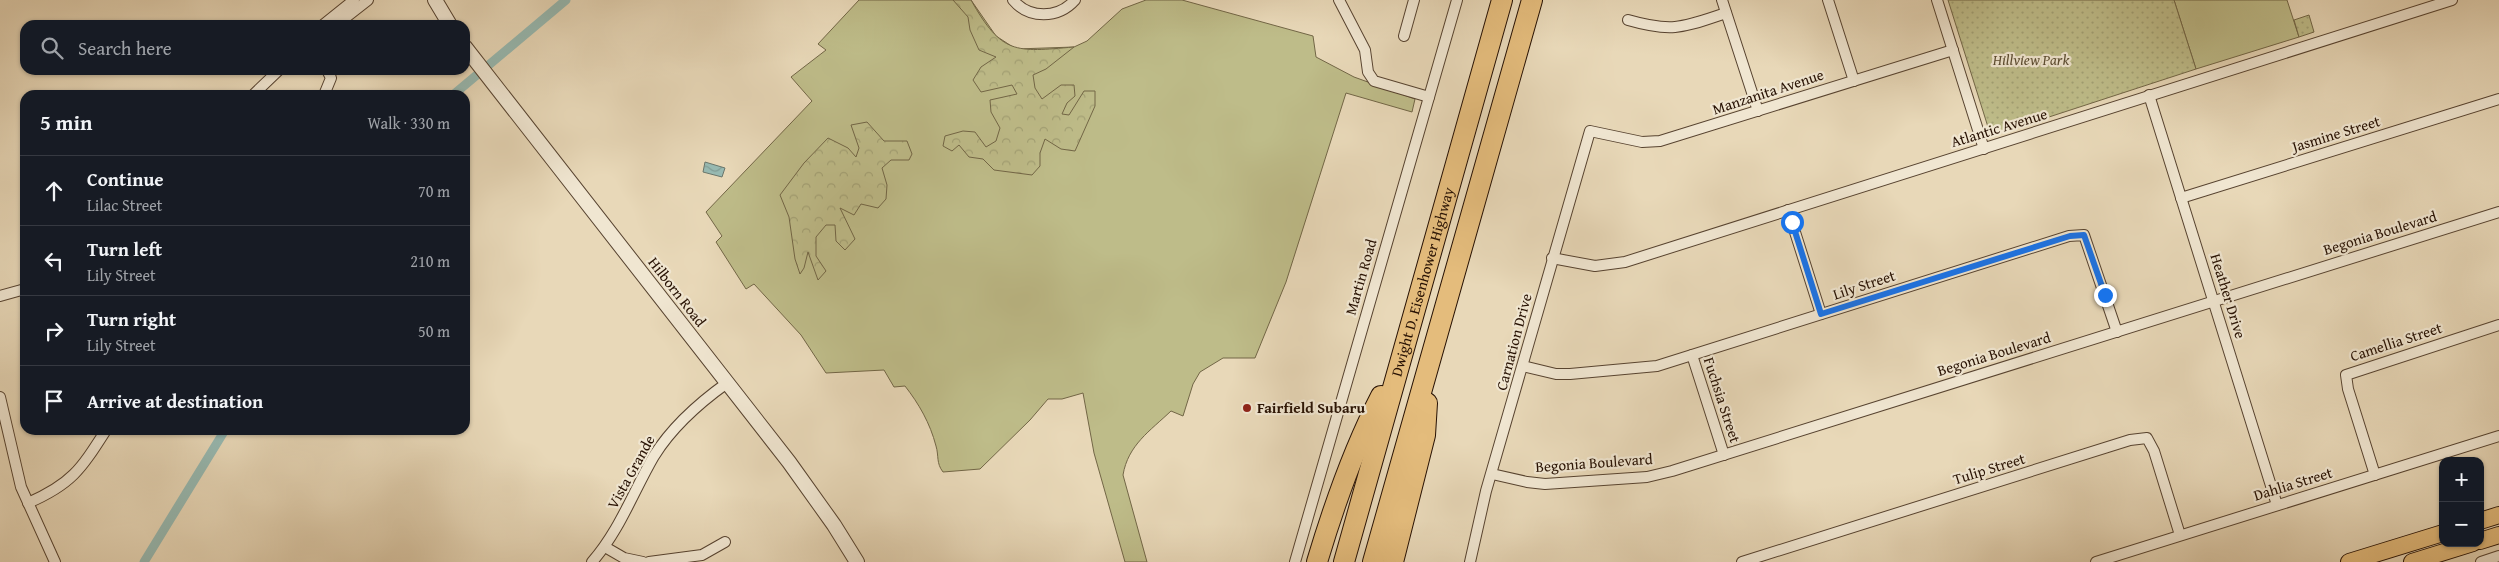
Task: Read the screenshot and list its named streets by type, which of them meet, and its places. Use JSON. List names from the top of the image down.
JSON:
{
  "streets": {
    "highway": ["Dwight D. Eisenhower Highway"],
    "street": [
      "Manzanita Avenue",
      "Atlantic Avenue",
      "Jasmine Street",
      "Begonia Boulevard",
      "Martin Road",
      "Lily Street",
      "Hilborn Road",
      "Heather Drive",
      "Carnation Drive",
      "Camellia Street",
      "Fuchsia Street",
      "Tulip Street",
      "Vista Grande",
      "Dahlia Street"
    ]
  },
  "crossings": [
    ["Manzanita Avenue", "Carnation Drive"],
    ["Atlantic Avenue", "Heather Drive"],
    ["Atlantic Avenue", "Carnation Drive"],
    ["Jasmine Street", "Heather Drive"],
    ["Begonia Boulevard", "Lily Street"],
    ["Begonia Boulevard", "Heather Drive"],
    ["Begonia Boulevard", "Carnation Drive"],
    ["Begonia Boulevard", "Fuchsia Street"],
    ["Lily Street", "Carnation Drive"],
    ["Lily Street", "Fuchsia Street"],
    ["Hilborn Road", "Vista Grande"],
    ["Heather Drive", "Dahlia Street"],
    ["Camellia Street", "Dahlia Street"],
    ["Tulip Street", "Dahlia Street"]
  ],
  "parks": ["Hillview Park"],
  "places": ["Fairfield Subaru"],
  "page": {
    "search": "Search here",
    "heading": ["5 min", "Walk · 330 m"],
    "list": [
      ["Continue", "Lilac Street", "70 m"],
      ["Turn left", "Lily Street", "210 m"],
      ["Turn right", "Lily Street", "50 m"],
      "Arrive at destination"
    ],
    "map_buttons": ["+", "−"]
  }
}
